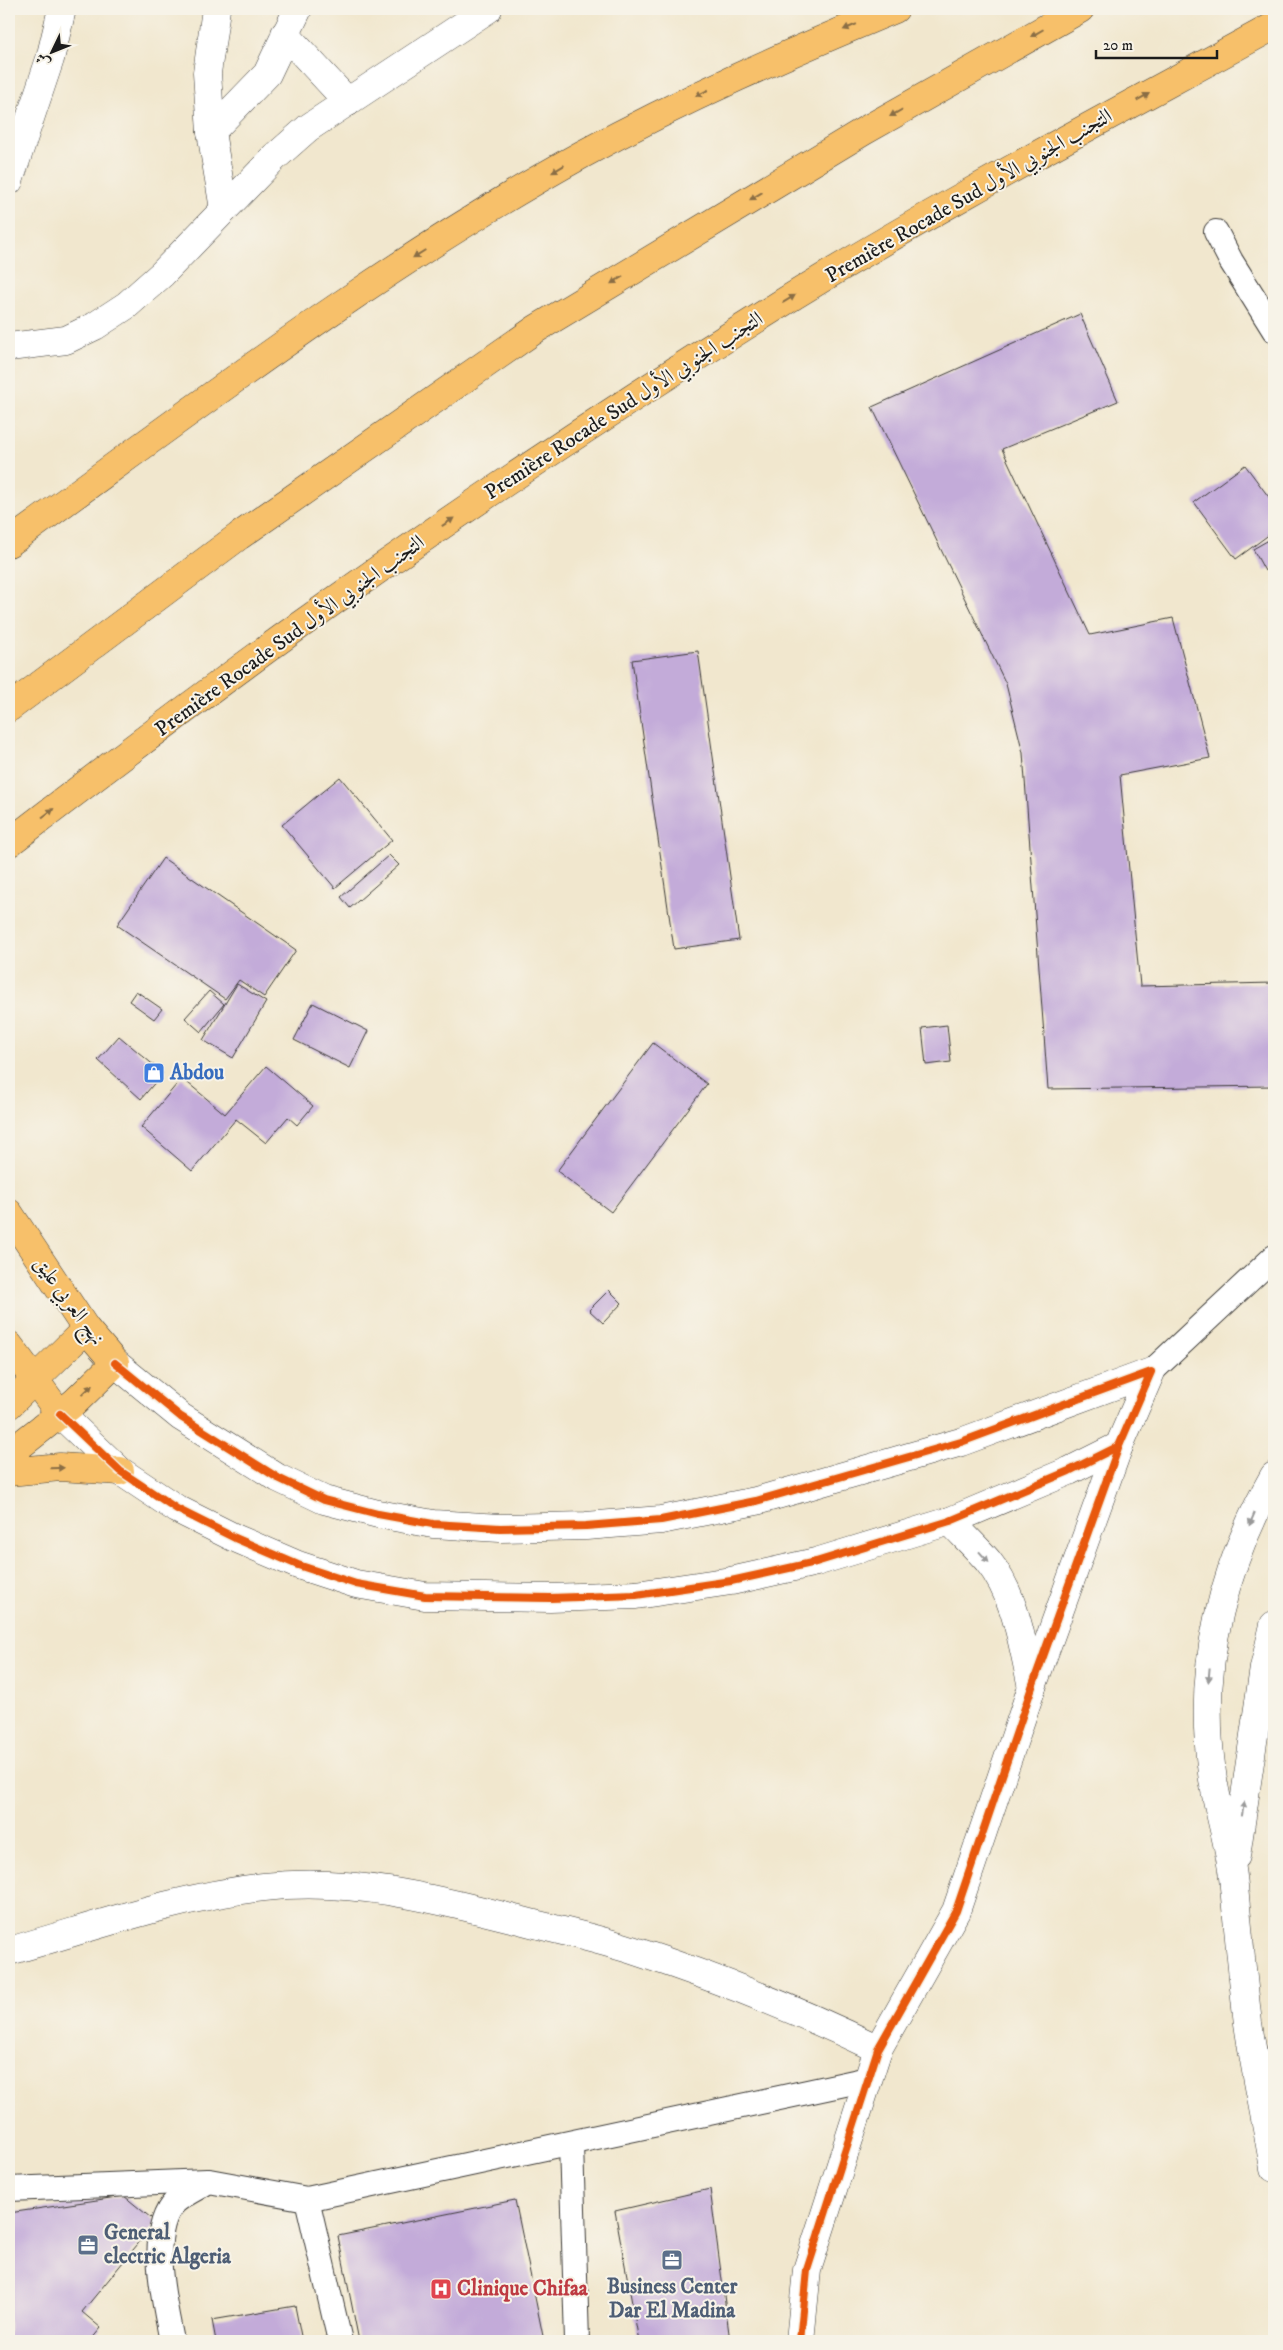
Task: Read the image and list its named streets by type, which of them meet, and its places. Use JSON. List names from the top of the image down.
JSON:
{
  "streets": {
    "main road": ["Première Rocade Sud التجنب الجنوبي الأول", "نهج العربي عليق"]
  },
  "places": {
    "shop": ["Abdou"],
    "office": ["General electric Algeria", "Business Center Dar El Madina"],
    "hospital": ["Clinique Chifaa"]
  },
  "scale_bar": "20 m",
  "north": "bottom left"
}
